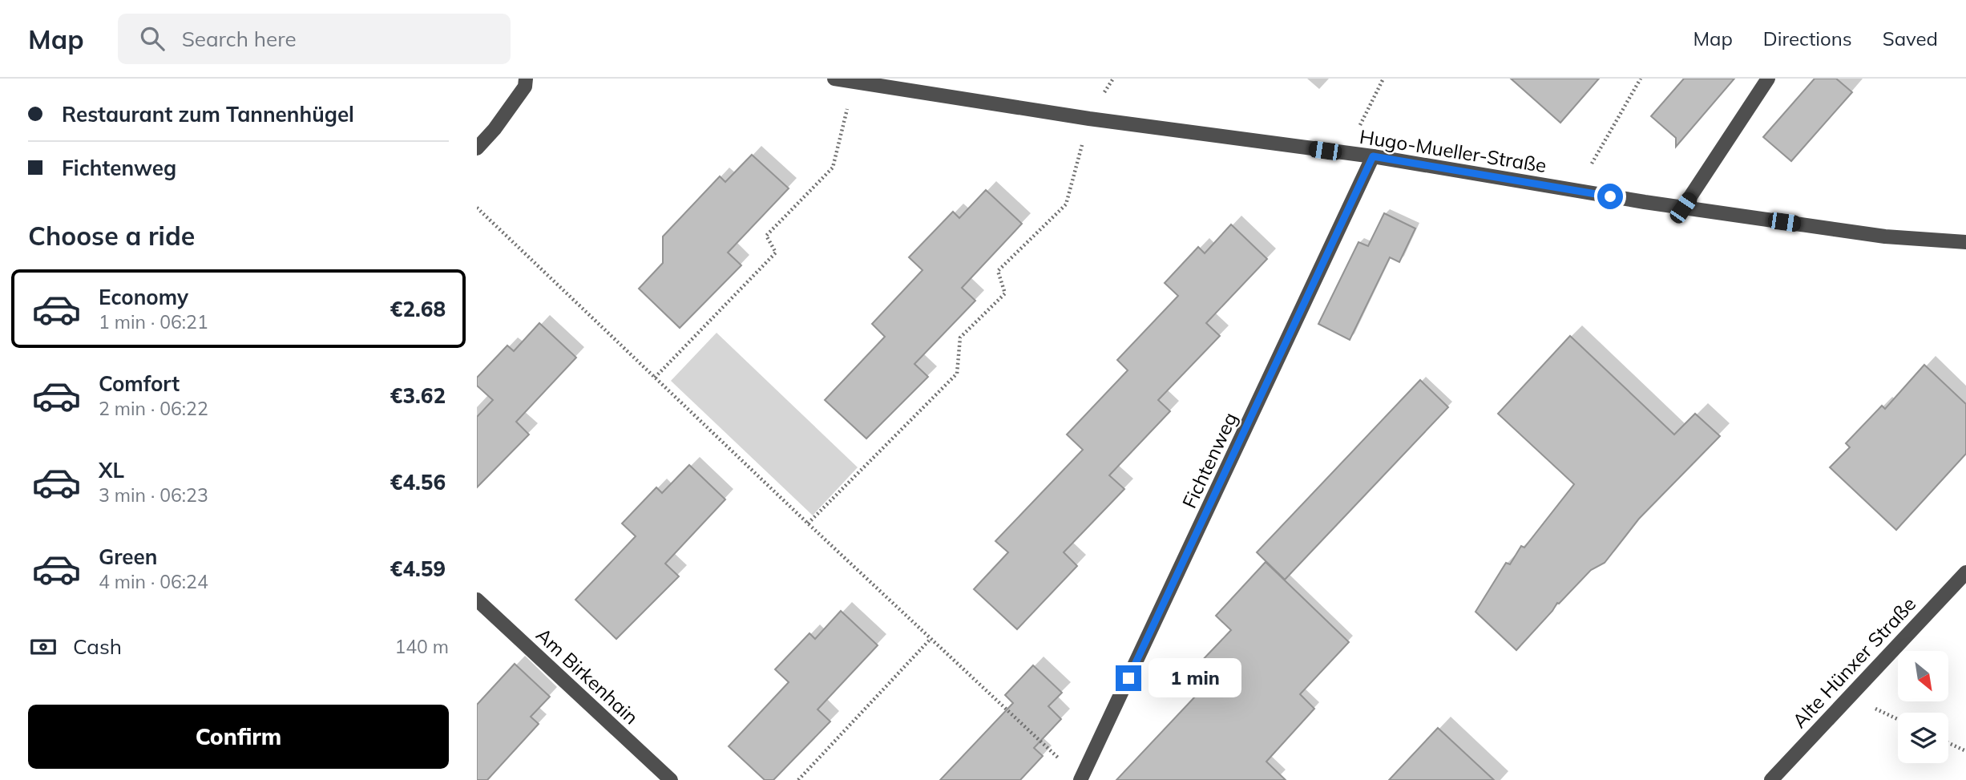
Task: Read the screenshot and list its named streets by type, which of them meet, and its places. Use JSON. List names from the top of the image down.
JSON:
{
  "streets": {
    "street": [
      "Hugo-Mueller-Straße",
      "Fichtenweg",
      "Alte Hünxer Straße",
      "Am Birkenhain"
    ]
  },
  "crossings": [
    ["Hugo-Mueller-Straße", "Fichtenweg"]
  ],
  "north": "bottom right",
  "page": {
    "header": "Map",
    "search": "Search here",
    "nav": ["Map", "Directions", "Saved"],
    "banner": ["Restaurant zum Tannenhügel", "Fichtenweg"],
    "heading": "Choose a ride",
    "list": [
      {
        "name": "Economy",
        "note": "1 min · 06:21",
        "value": "€2.68"
      },
      {
        "name": "Comfort",
        "note": "2 min · 06:22",
        "value": "€3.62"
      },
      {
        "name": "XL",
        "note": "3 min · 06:23",
        "value": "€4.56"
      },
      {
        "name": "Green",
        "note": "4 min · 06:24",
        "value": "€4.59"
      }
    ],
    "pay": ["Cash", "140 m"],
    "bubble": "1 min",
    "buttons": "Confirm"
  }
}
